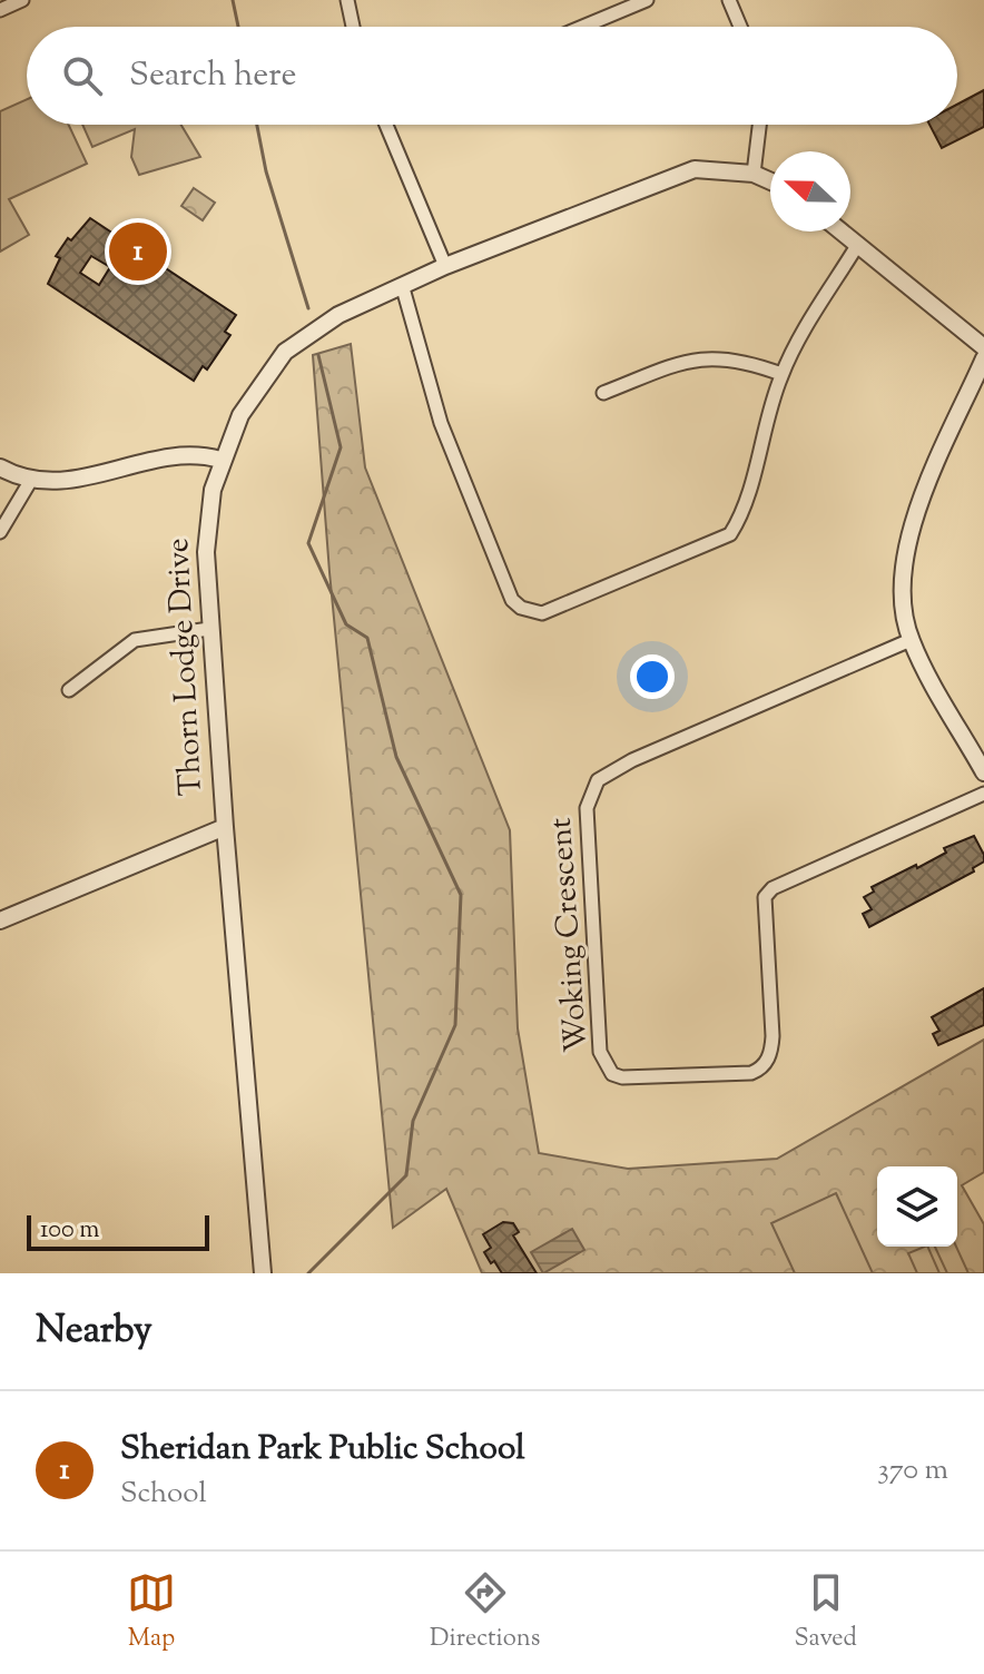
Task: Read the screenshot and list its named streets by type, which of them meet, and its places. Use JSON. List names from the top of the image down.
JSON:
{
  "streets": {
    "street": ["Thorn Lodge Drive", "Woking Crescent"]
  },
  "scale_bar": "100 m",
  "north": "left",
  "page": {
    "search": "Search here",
    "pins": "1",
    "scale": "100 m",
    "heading": "Nearby",
    "list": [
      {
        "mark": "1",
        "name": "Sheridan Park Public School",
        "note": "School",
        "value": "370 m"
      }
    ],
    "nav": ["Map", "Directions", "Saved"]
  }
}
